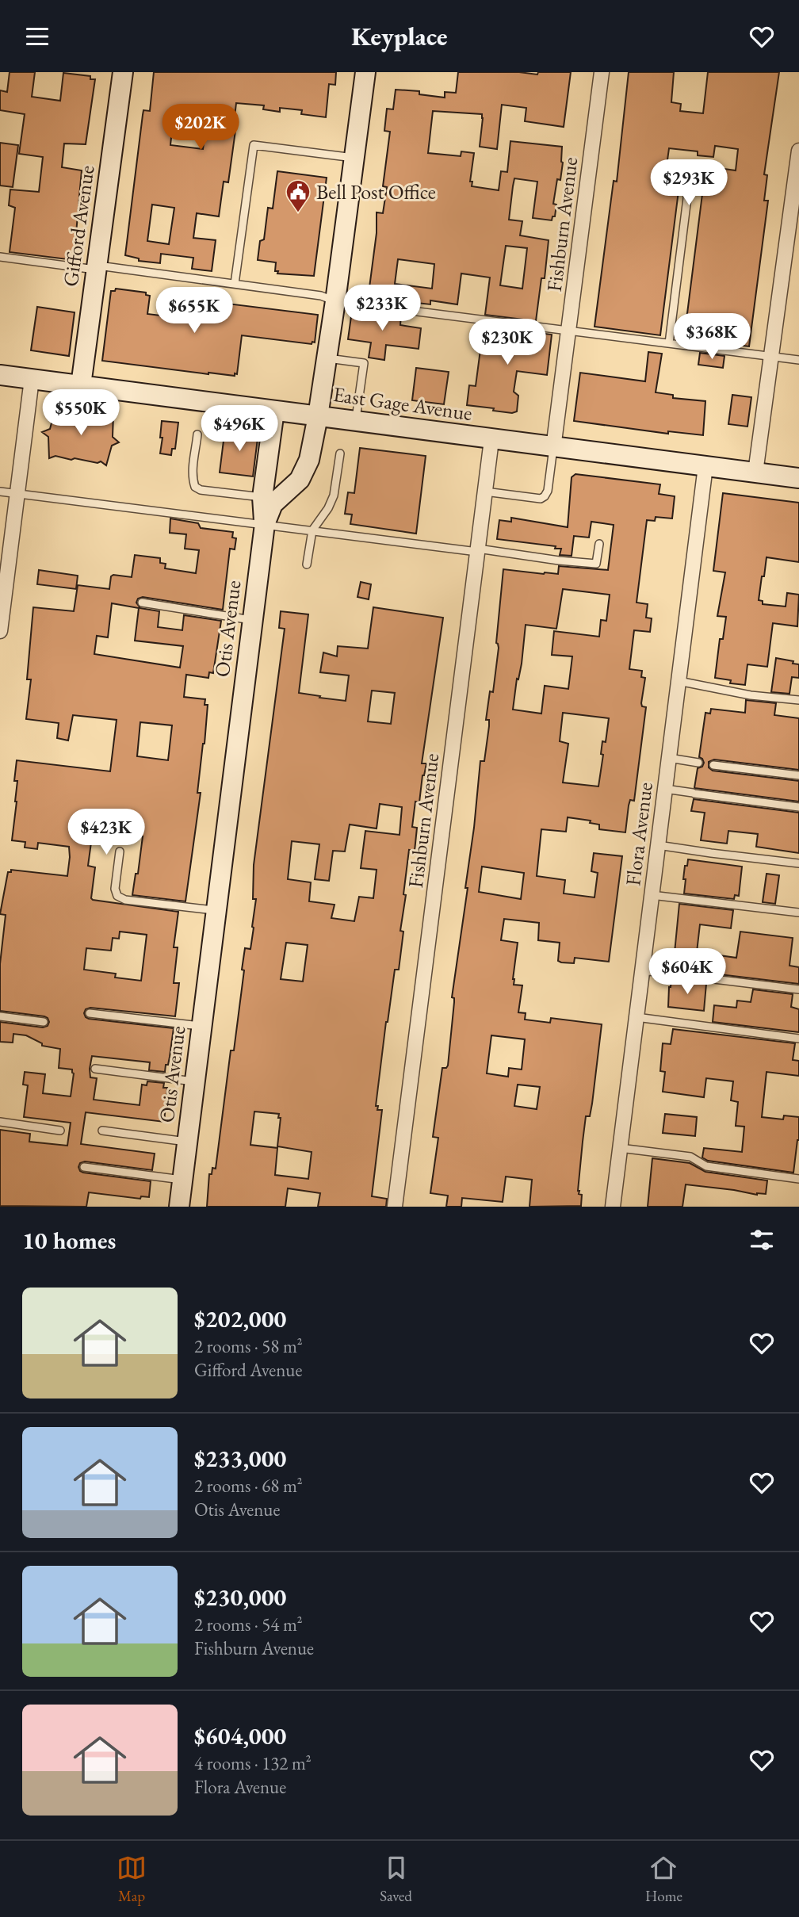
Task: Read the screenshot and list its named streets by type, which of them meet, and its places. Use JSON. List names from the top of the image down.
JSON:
{
  "streets": {
    "street": [
      "Fishburn Avenue",
      "Gifford Avenue",
      "East Gage Avenue",
      "Otis Avenue",
      "Flora Avenue"
    ]
  },
  "crossings": [
    ["Fishburn Avenue", "East Gage Avenue"],
    ["Gifford Avenue", "East Gage Avenue"],
    ["East Gage Avenue", "Otis Avenue"],
    ["East Gage Avenue", "Flora Avenue"]
  ],
  "places": {
    "public building": ["Bell Post Office"]
  },
  "page": {
    "header": "Keyplace",
    "price": [
      "$202K",
      "$293K",
      "$233K",
      "$655K",
      "$368K",
      "$230K",
      "$550K",
      "$496K",
      "$423K",
      "$604K"
    ],
    "heading": "10 homes",
    "list": [
      {
        "name": "$202,000",
        "note": "2 rooms · 58 m² · Gifford Avenue"
      },
      {
        "name": "$233,000",
        "note": "2 rooms · 68 m² · Otis Avenue"
      },
      {
        "name": "$230,000",
        "note": "2 rooms · 54 m² · Fishburn Avenue"
      },
      {
        "name": "$604,000",
        "note": "4 rooms · 132 m² · Flora Avenue"
      }
    ],
    "tabs": ["Map", "Saved", "Home"]
  }
}
